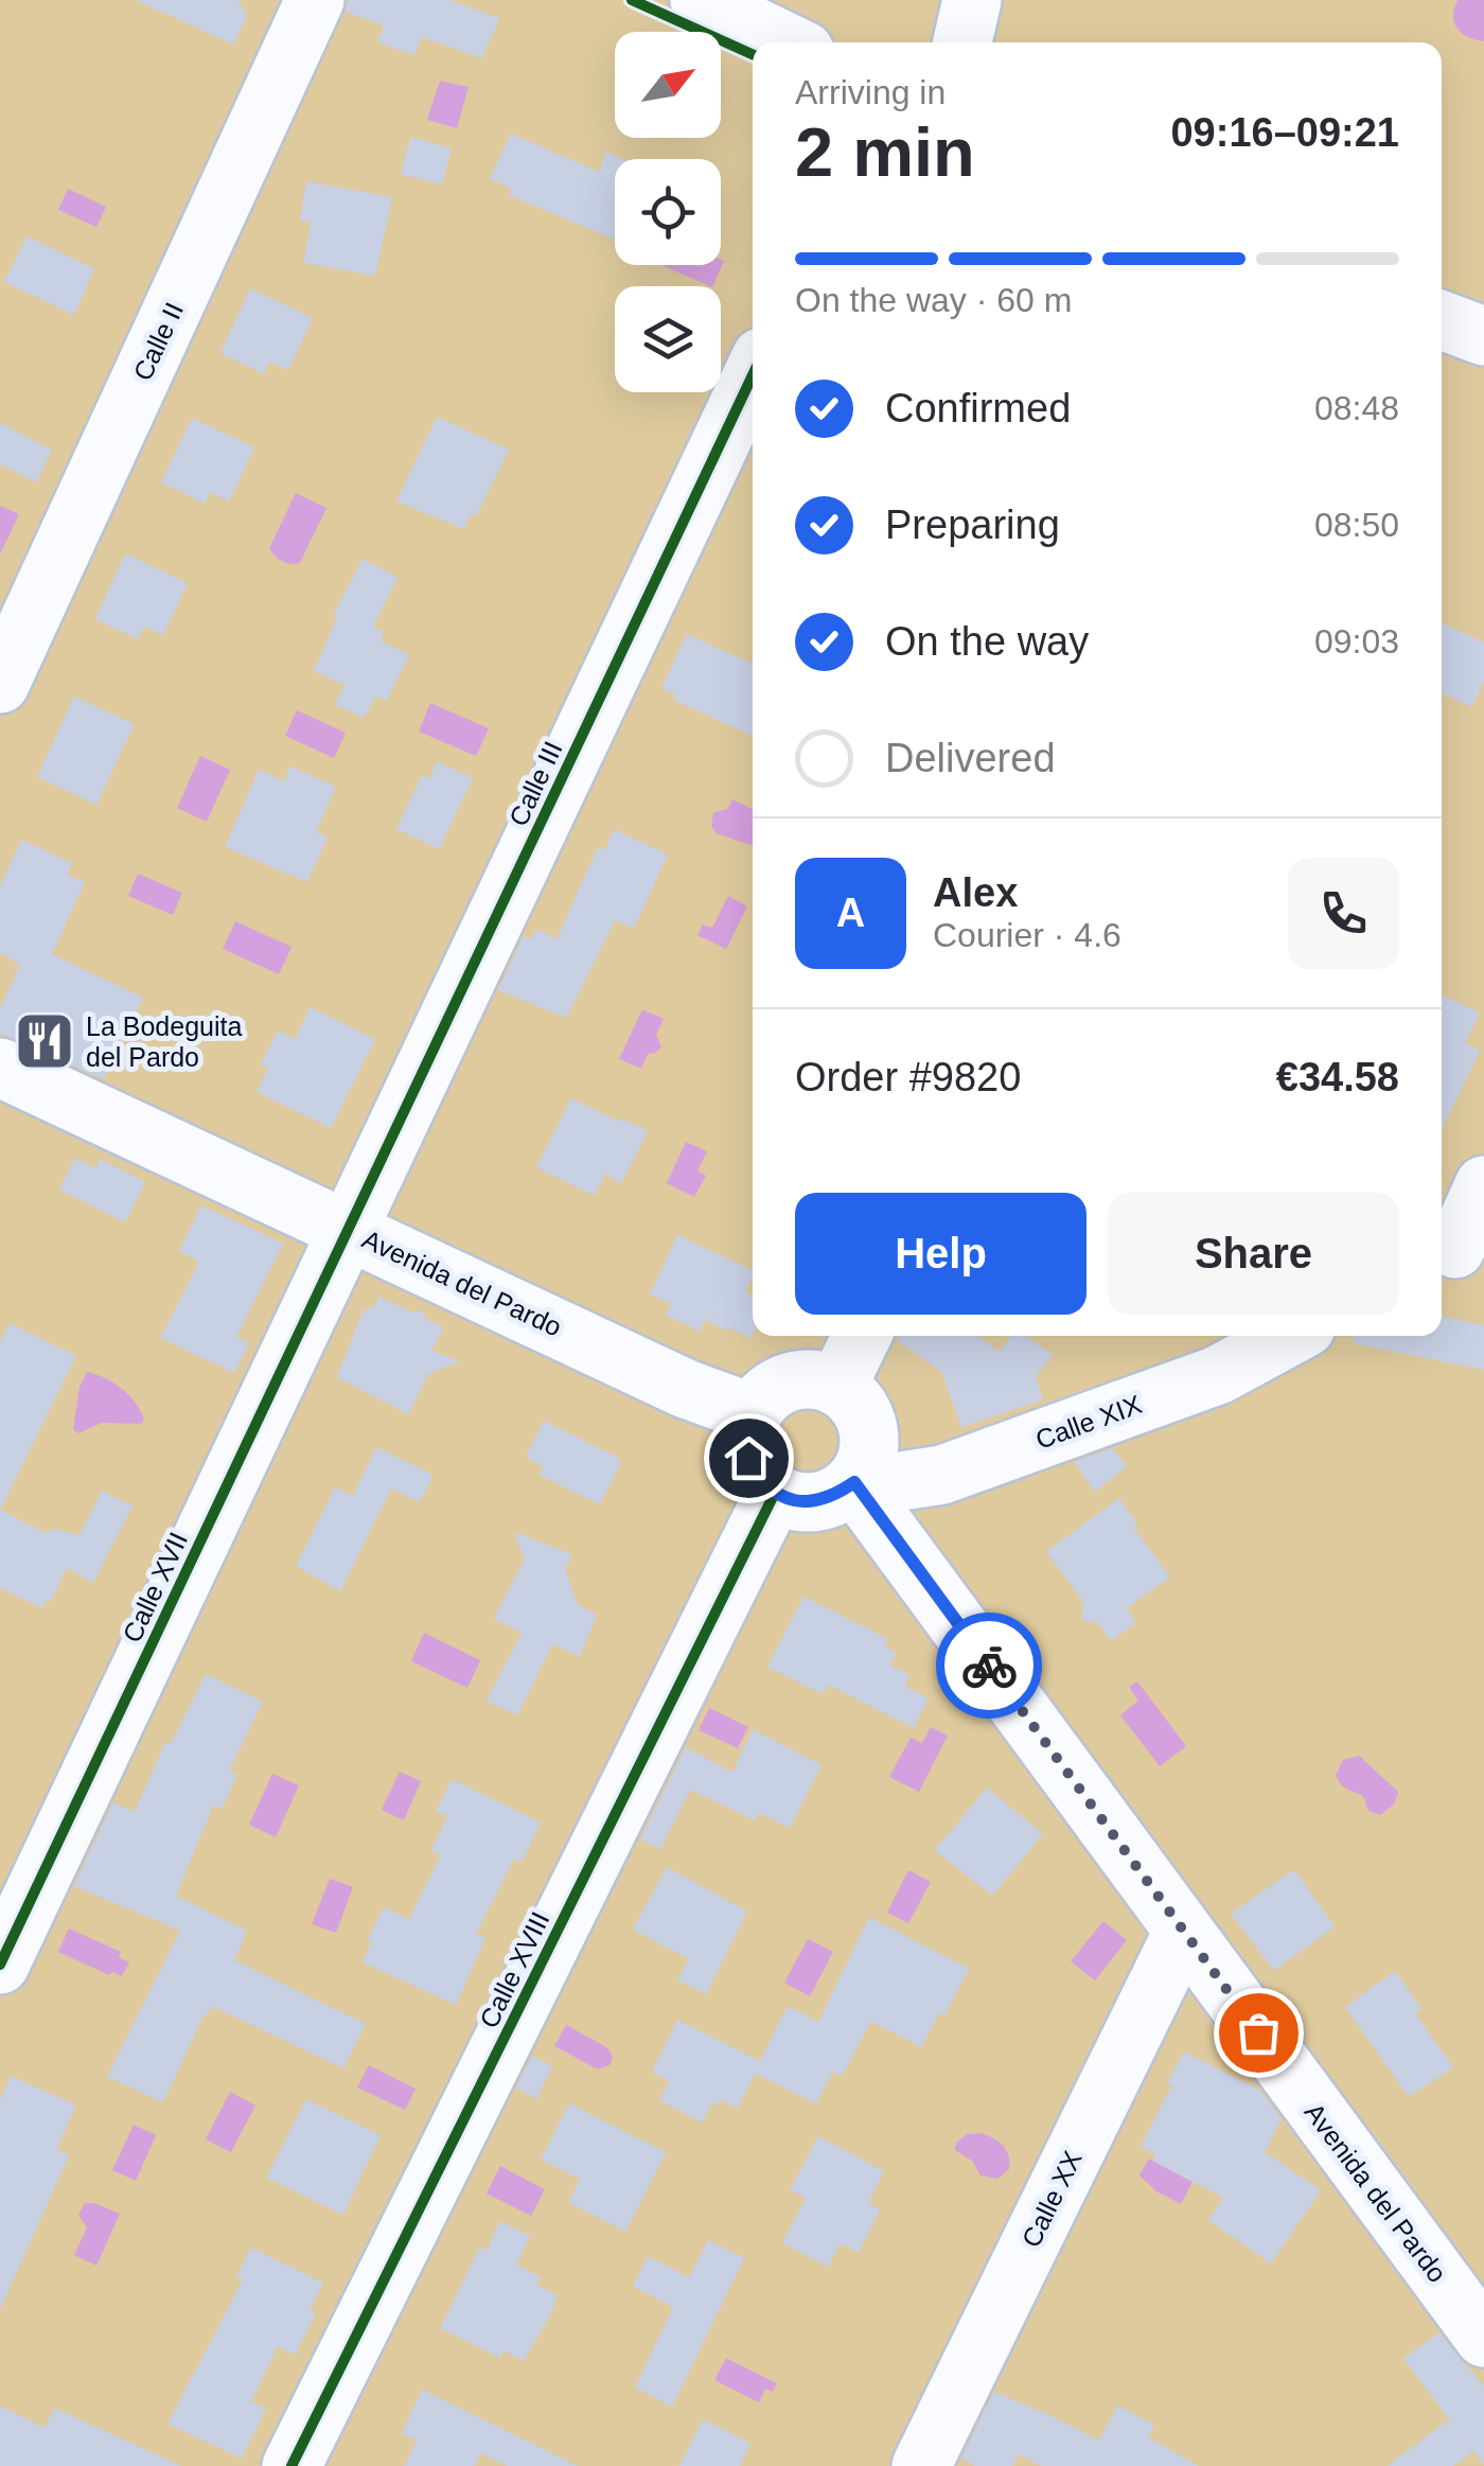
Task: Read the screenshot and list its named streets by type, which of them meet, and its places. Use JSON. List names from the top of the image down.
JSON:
{
  "streets": {
    "street": [
      "Calle II",
      "Calle III",
      "Avenida del Pardo",
      "Calle XIX",
      "Calle XVII",
      "Calle XVIII",
      "Calle XX"
    ]
  },
  "crossings": [
    ["Calle III", "Avenida del Pardo"],
    ["Calle III", "Calle XVII"],
    ["Avenida del Pardo", "Calle XIX"],
    ["Avenida del Pardo", "Calle XVII"],
    ["Avenida del Pardo", "Calle XVIII"],
    ["Avenida del Pardo", "Calle XX"],
    ["Calle XIX", "Calle XVIII"]
  ],
  "places": {
    "restaurant": ["La Bodeguita del Pardo"]
  },
  "north": "top right",
  "page": {
    "heading": ["2 min", "Arriving in", "09:16–09:21"],
    "panel": [
      "Alex",
      "Courier · 4.6",
      "Order #9820",
      "€34.58"
    ],
    "bar": "On the way · 60 m",
    "list": [
      ["Confirmed", "08:48"],
      ["Preparing", "08:50"],
      ["On the way", "09:03"],
      "Delivered"
    ],
    "round": "A",
    "buttons": ["Help", "Share"]
  }
}
